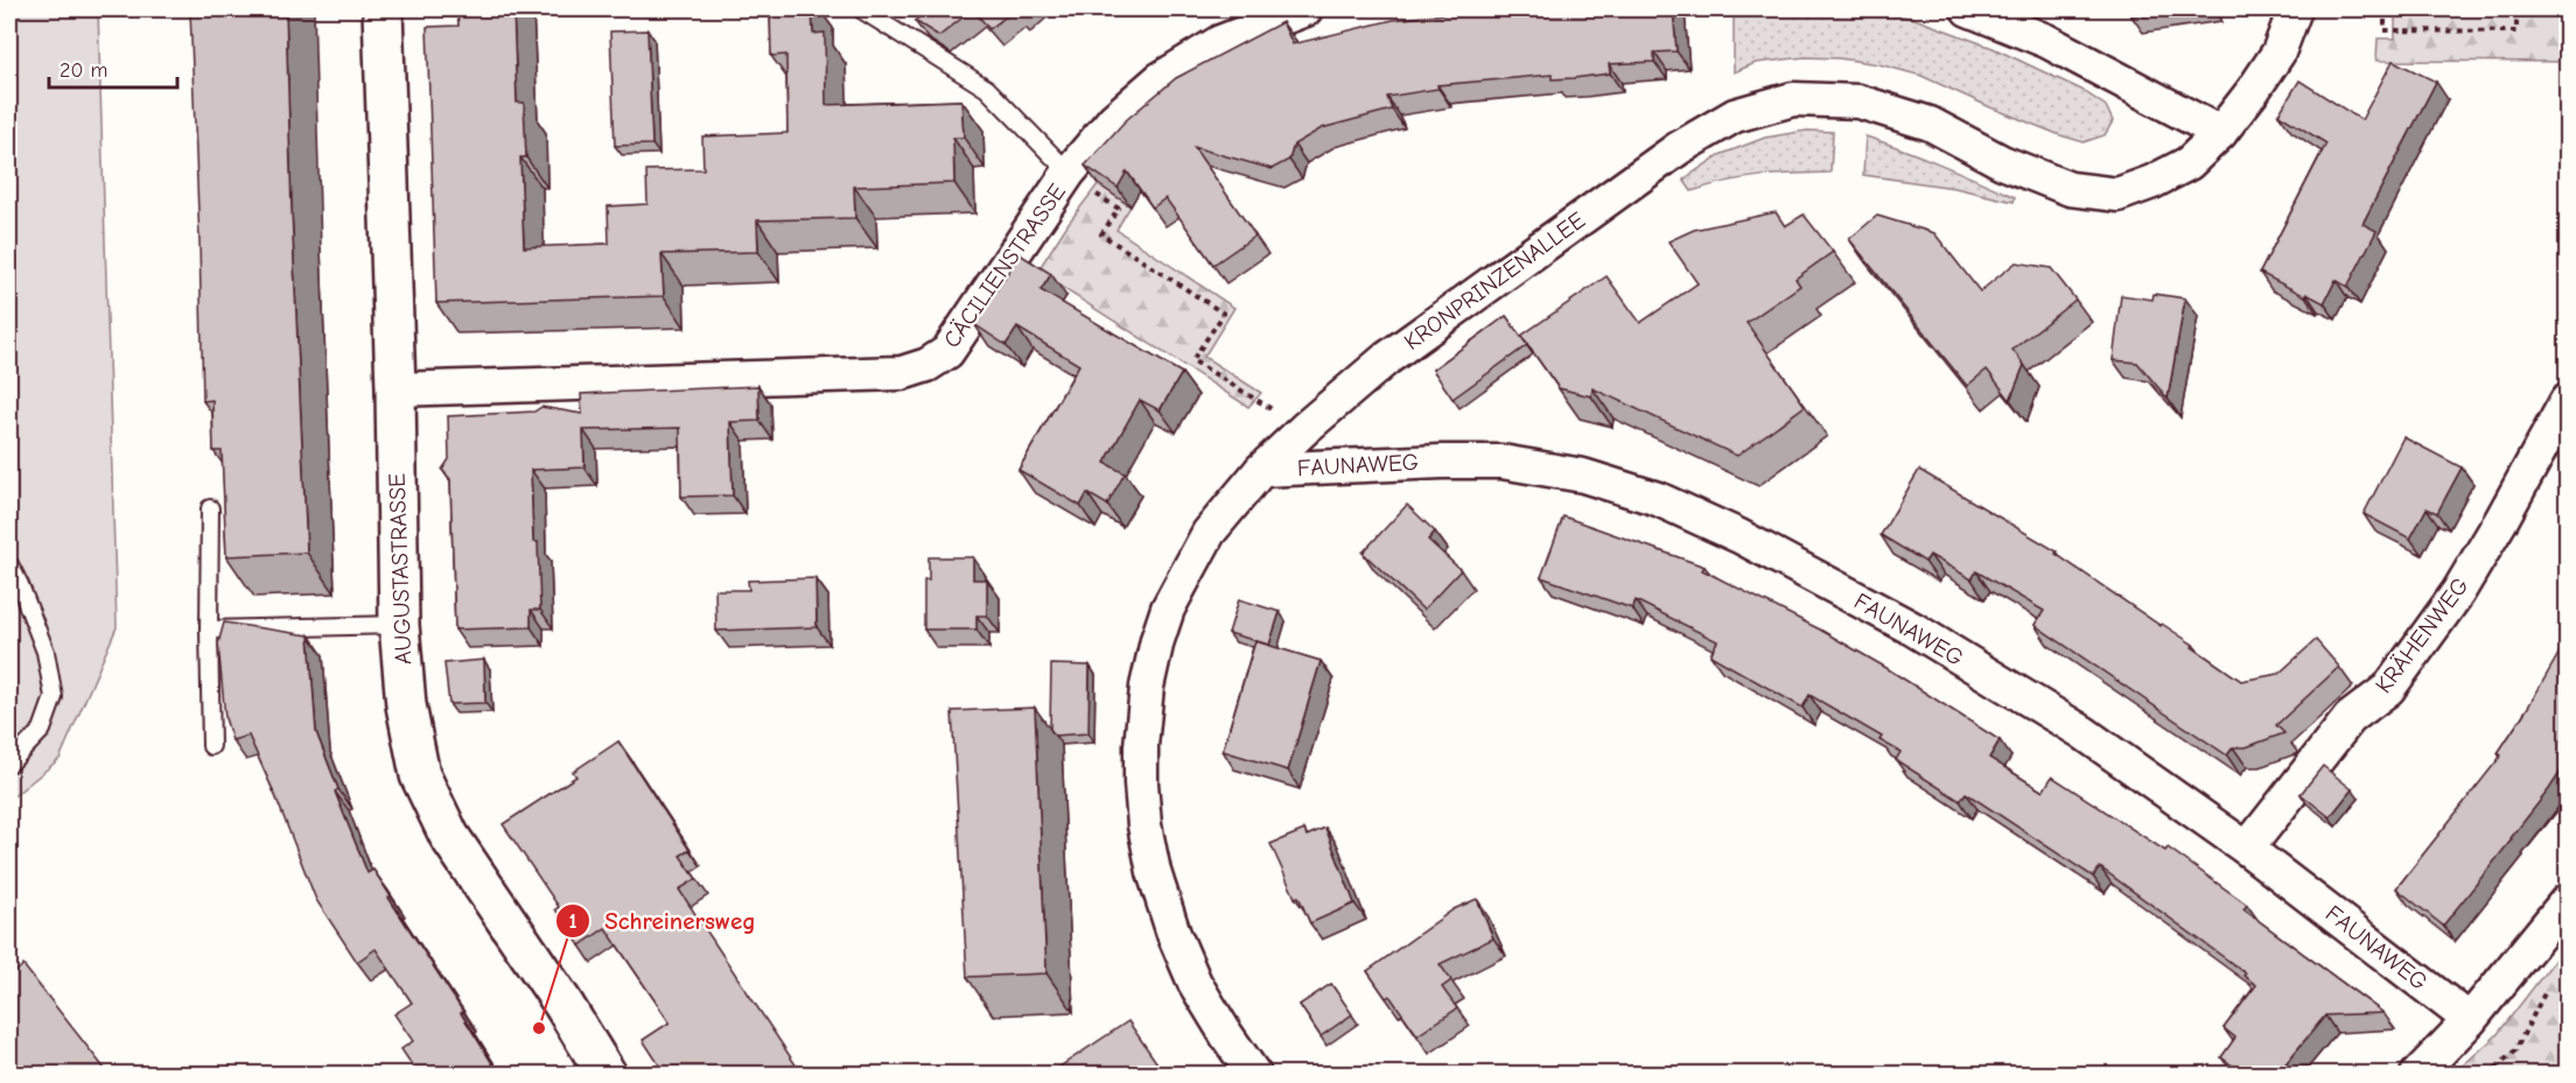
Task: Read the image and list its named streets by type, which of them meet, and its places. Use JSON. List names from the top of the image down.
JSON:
{
  "streets": {
    "street": [
      "CÄCILIENSTRASSE",
      "KRONPRINZENALLEE",
      "FAUNAWEG",
      "AUGUSTASTRASSE",
      "KRÄHENWEG"
    ]
  },
  "crossings": [
    ["CÄCILIENSTRASSE", "AUGUSTASTRASSE"],
    ["KRONPRINZENALLEE", "FAUNAWEG"],
    ["FAUNAWEG", "KRÄHENWEG"]
  ],
  "places": ["Schreinersweg"],
  "scale_bar": "20 m"
}
